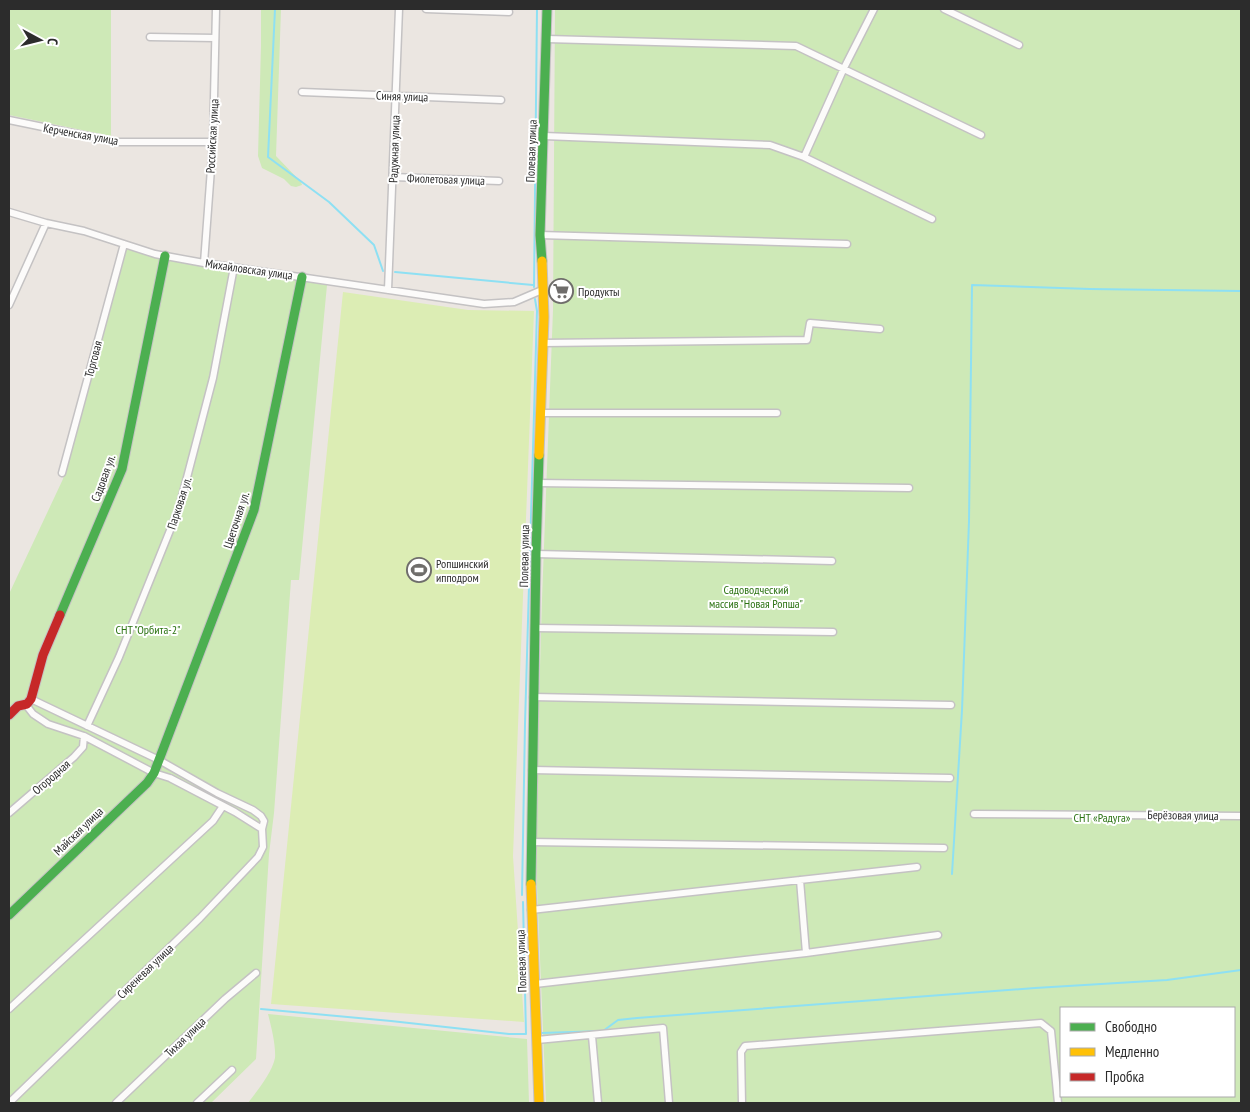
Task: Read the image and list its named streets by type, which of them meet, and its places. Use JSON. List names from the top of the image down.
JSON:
{
  "streets": {
    "street": [
      "Синяя улица",
      "Керченская улица",
      "Российская улица",
      "Радужная улица",
      "Полевая улица",
      "Фиолетовая улица",
      "Михайловская улица",
      "Торговая",
      "Садовая ул.",
      "Парковая ул.",
      "Цветочная ул.",
      "Огородная",
      "Берёзовая улица",
      "Майская улица",
      "Сиреневая улица",
      "Тихая улица"
    ]
  },
  "crossings": [
    ["Синяя улица", "Радужная улица"],
    ["Керченская улица", "Российская улица"],
    ["Российская улица", "Михайловская улица"],
    ["Радужная улица", "Фиолетовая улица"],
    ["Радужная улица", "Михайловская улица"],
    ["Полевая улица", "Михайловская улица"],
    ["Михайловская улица", "Торговая"],
    ["Михайловская улица", "Садовая ул."],
    ["Михайловская улица", "Парковая ул."],
    ["Михайловская улица", "Цветочная ул."],
    ["Цветочная ул.", "Майская улица"]
  ],
  "parks": ["Садоводческий массив \"Новая Ропша\"", "СНТ \"Орбита-2\"", "СНТ «Радуга»"],
  "places": {
    "supermarket": ["Продукты"],
    "sports": ["Ропшинский ипподром"]
  },
  "legend": ["Свободно", "Медленно", "Пробка"],
  "north": "right"
}
